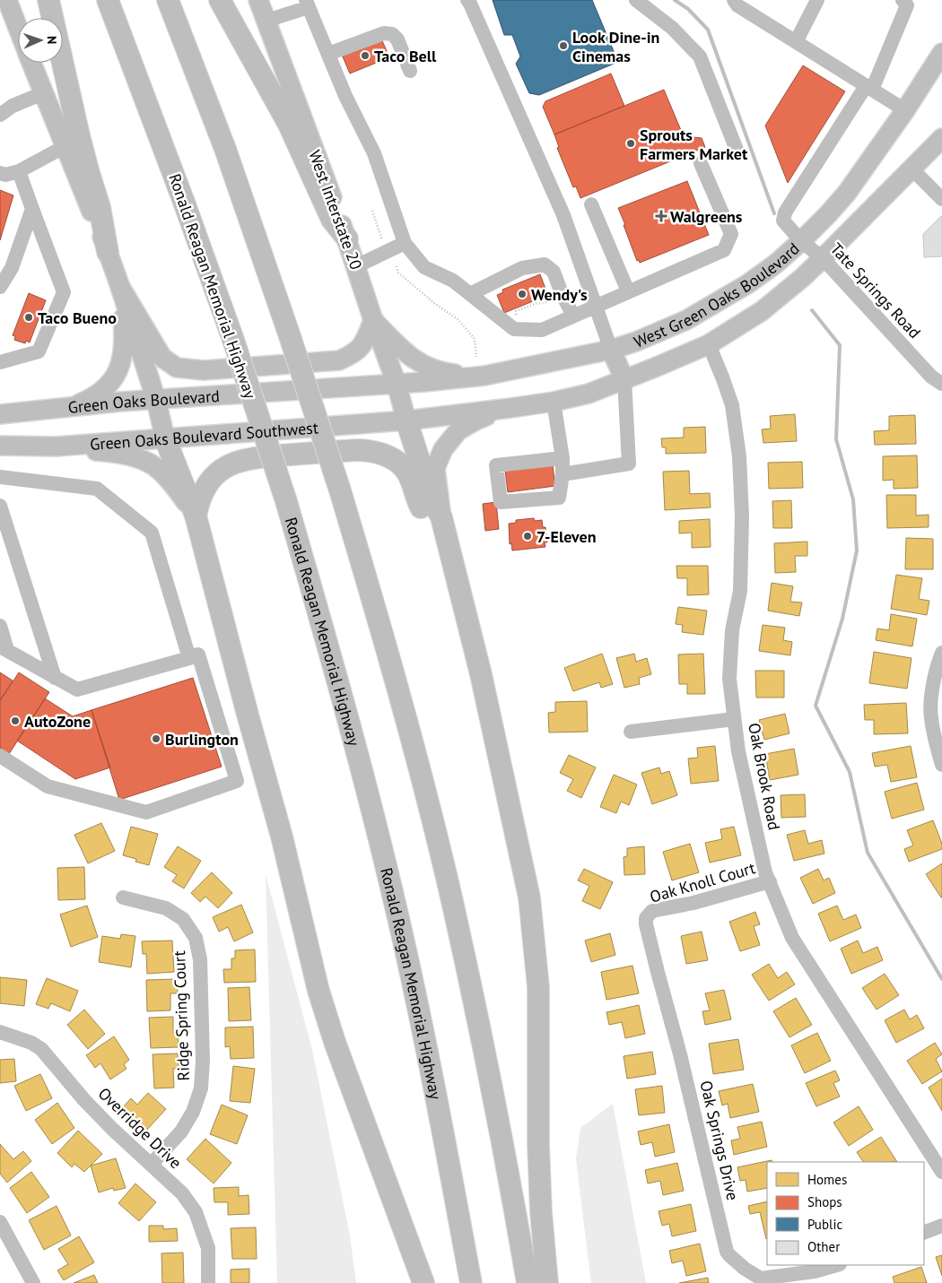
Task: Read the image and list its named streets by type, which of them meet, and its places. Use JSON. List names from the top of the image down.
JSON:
{
  "streets": {
    "highway": ["Ronald Reagan Memorial Highway"],
    "main road": [
      "West Interstate 20",
      "West Green Oaks Boulevard",
      "Green Oaks Boulevard",
      "Green Oaks Boulevard Southwest"
    ],
    "street": [
      "Tate Springs Road",
      "Oak Brook Road",
      "Oak Knoll Court",
      "Ridge Spring Court",
      "Overridge Drive",
      "Oak Springs Drive"
    ]
  },
  "crossings": [
    ["West Interstate 20", "West Green Oaks Boulevard"],
    ["West Interstate 20", "Green Oaks Boulevard"],
    ["West Interstate 20", "Green Oaks Boulevard Southwest"],
    ["Tate Springs Road", "West Green Oaks Boulevard"],
    ["West Green Oaks Boulevard", "Green Oaks Boulevard"],
    ["West Green Oaks Boulevard", "Green Oaks Boulevard Southwest"],
    ["West Green Oaks Boulevard", "Oak Brook Road"],
    ["Oak Brook Road", "Oak Knoll Court"],
    ["Oak Knoll Court", "Oak Springs Drive"],
    ["Ridge Spring Court", "Overridge Drive"]
  ],
  "places": {
    "other": [
      "Look Dine-in Cinemas",
      "Taco Bell",
      "Sprouts Farmers Market",
      "Wendy's",
      "Taco Bueno",
      "7-Eleven",
      "AutoZone",
      "Burlington"
    ],
    "health": ["Walgreens"]
  },
  "legend": [
    "Homes",
    "Shops",
    "Public",
    "Other"
  ],
  "north": "right"
}
